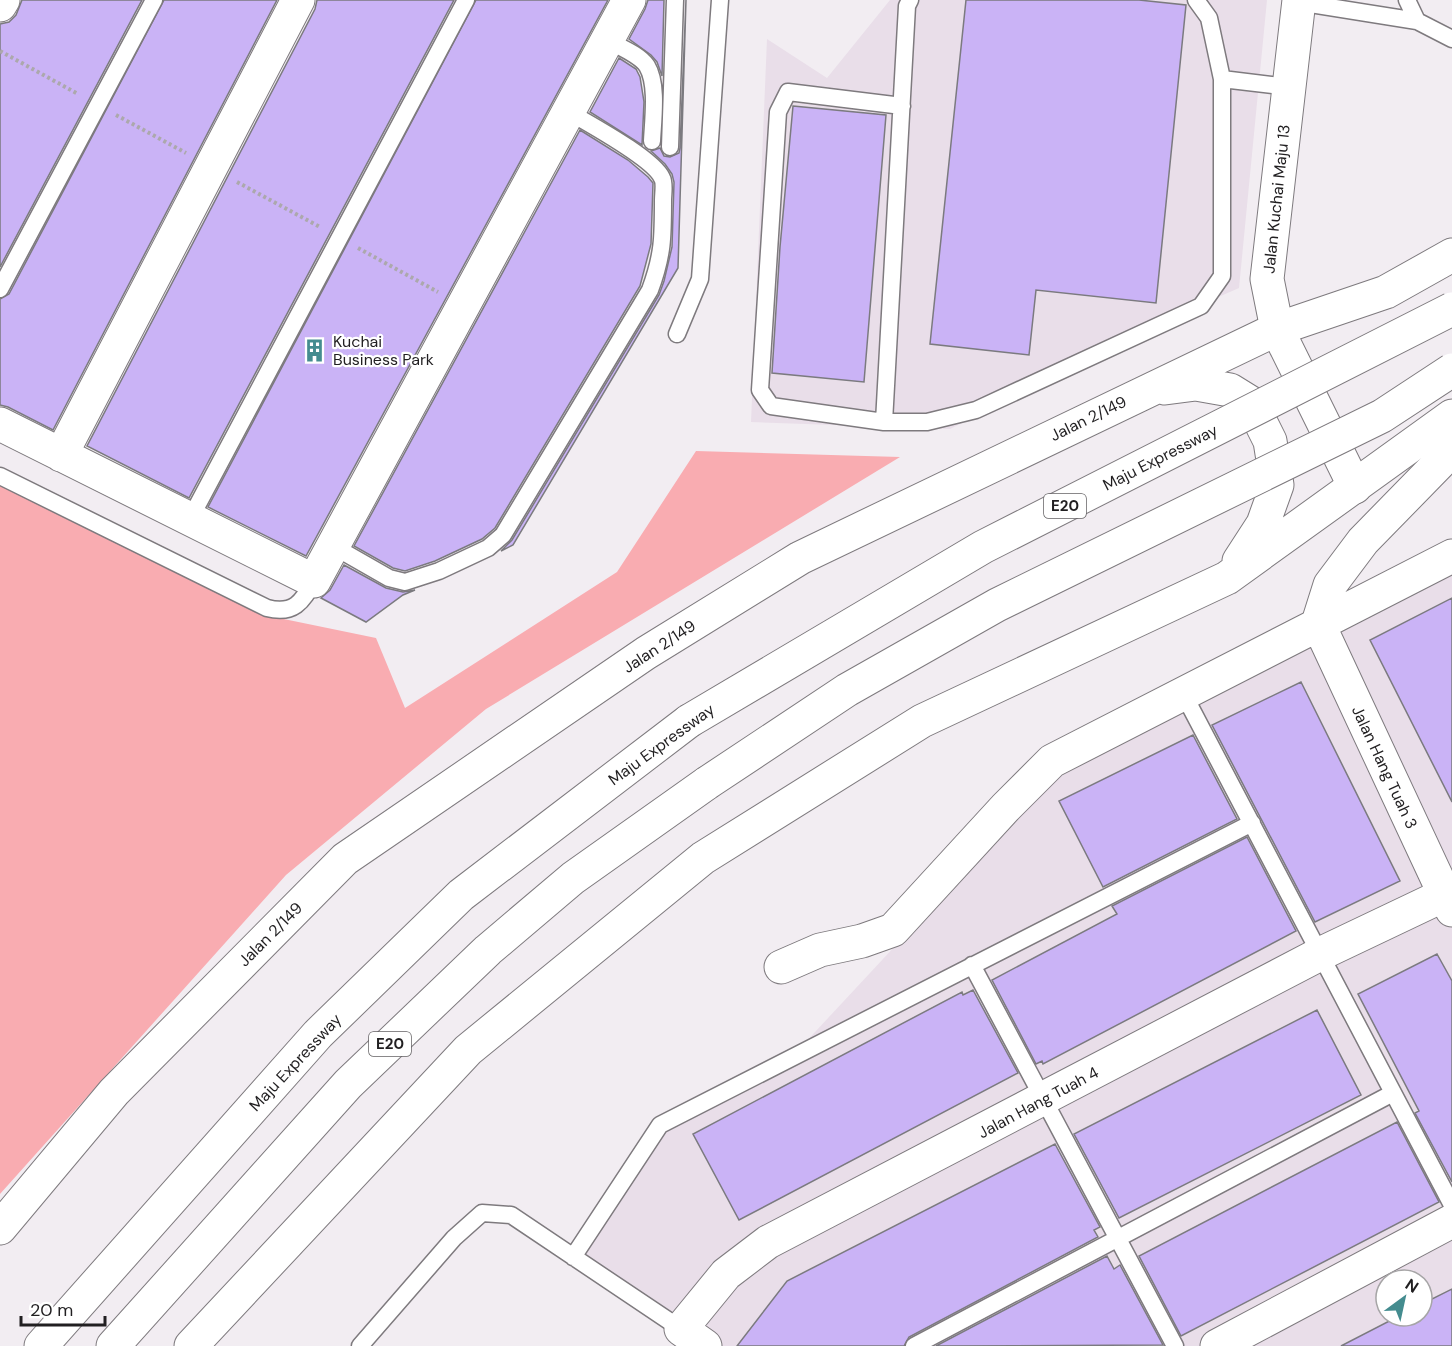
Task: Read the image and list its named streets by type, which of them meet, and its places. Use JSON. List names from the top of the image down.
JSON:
{
  "streets": {
    "main road": [
      "Jalan Kuchai Maju 13",
      "Jalan 2/149",
      "Maju Expressway",
      "E20",
      "Jalan Hang Tuah 3",
      "Jalan Hang Tuah 4"
    ]
  },
  "crossings": [
    ["Jalan Kuchai Maju 13", "Jalan 2/149"],
    ["Jalan Hang Tuah 3", "Jalan Hang Tuah 4"]
  ],
  "places": {
    "building": ["Kuchai Business Park"]
  },
  "scale_bar": "20 m",
  "north": "top right"
}
